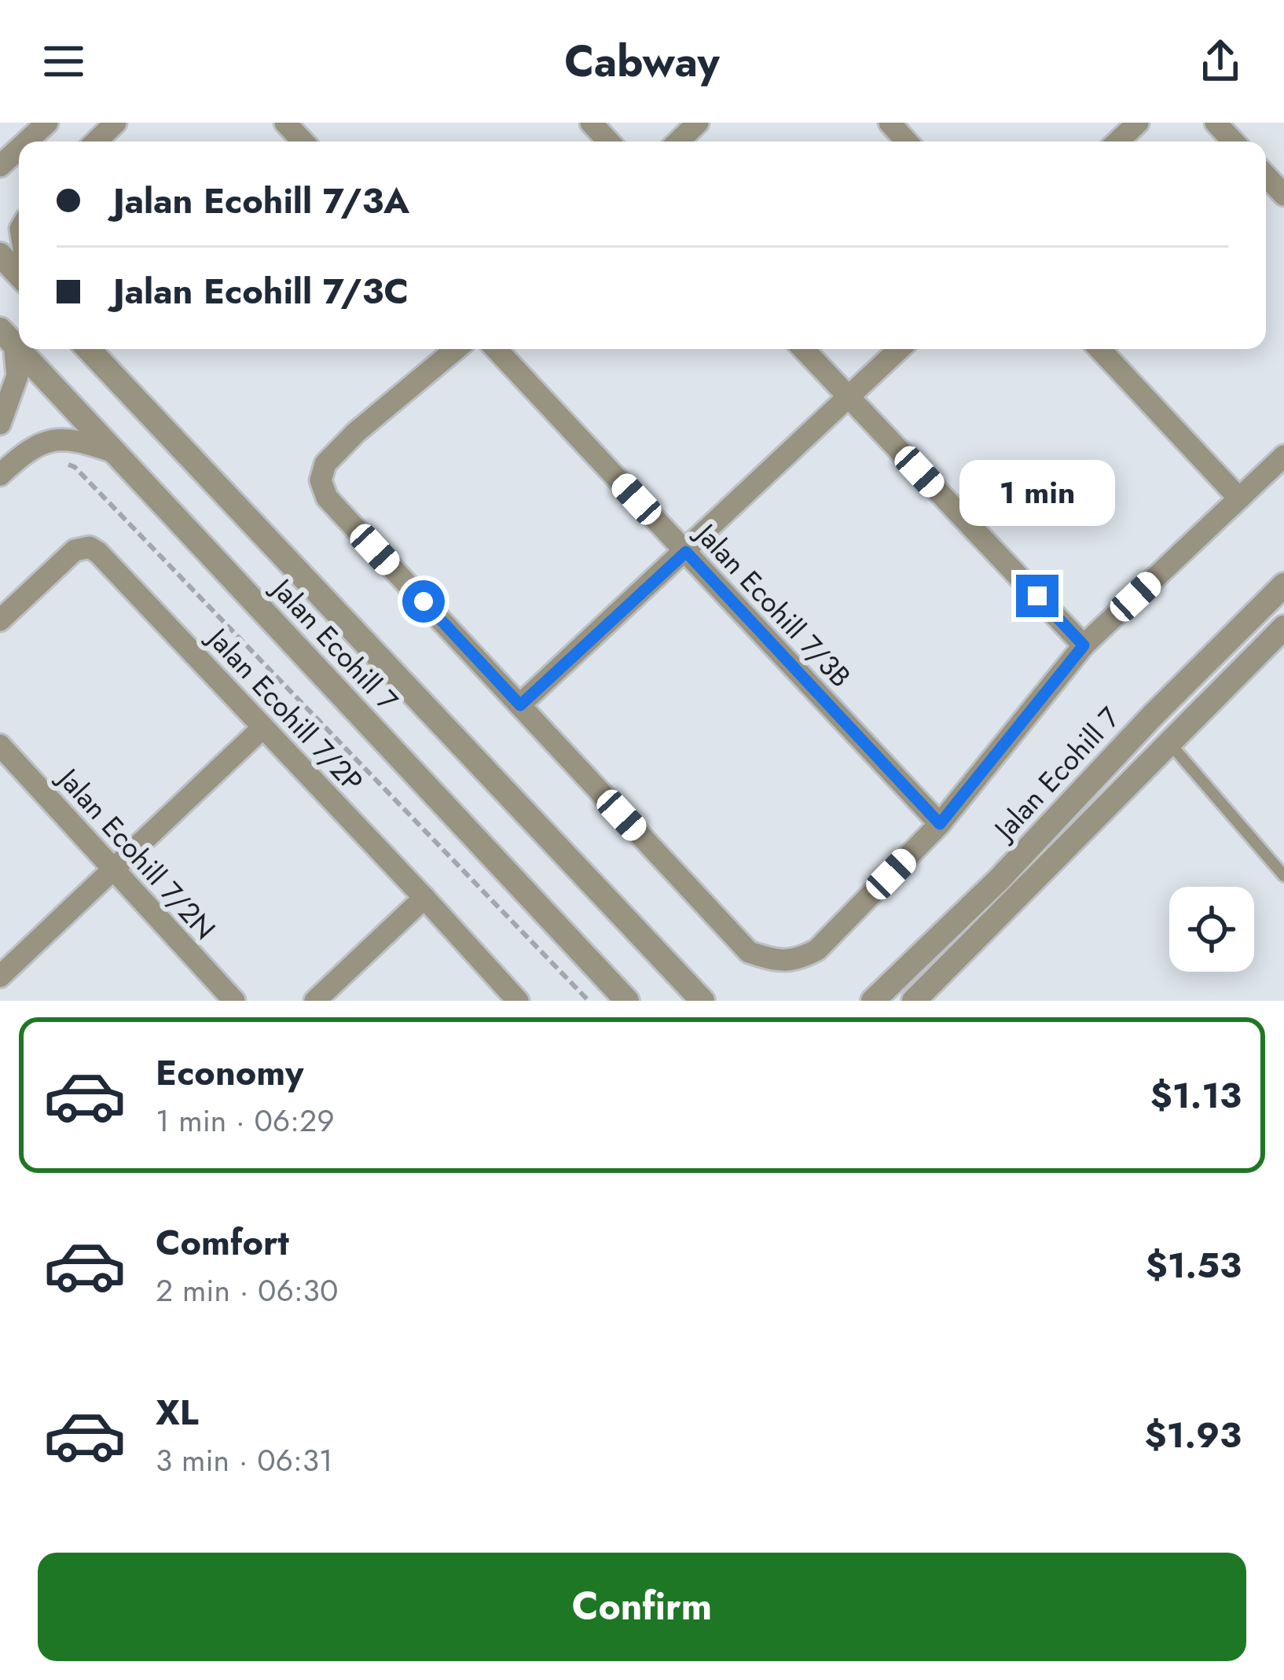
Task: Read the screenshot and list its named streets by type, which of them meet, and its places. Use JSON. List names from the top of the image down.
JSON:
{
  "streets": {
    "street": [
      "Jalan Ecohill 7/3B",
      "Jalan Ecohill 7",
      "Jalan Ecohill 7/2P",
      "Jalan Ecohill 7/2N"
    ]
  },
  "page": {
    "header": "Cabway",
    "banner": ["Jalan Ecohill 7/3A", "Jalan Ecohill 7/3C"],
    "bubble": "1 min",
    "list": [
      {
        "name": "Economy",
        "note": "1 min · 06:29",
        "value": "$1.13"
      },
      {
        "name": "Comfort",
        "note": "2 min · 06:30",
        "value": "$1.53"
      },
      {
        "name": "XL",
        "note": "3 min · 06:31",
        "value": "$1.93"
      }
    ],
    "buttons": "Confirm"
  }
}
